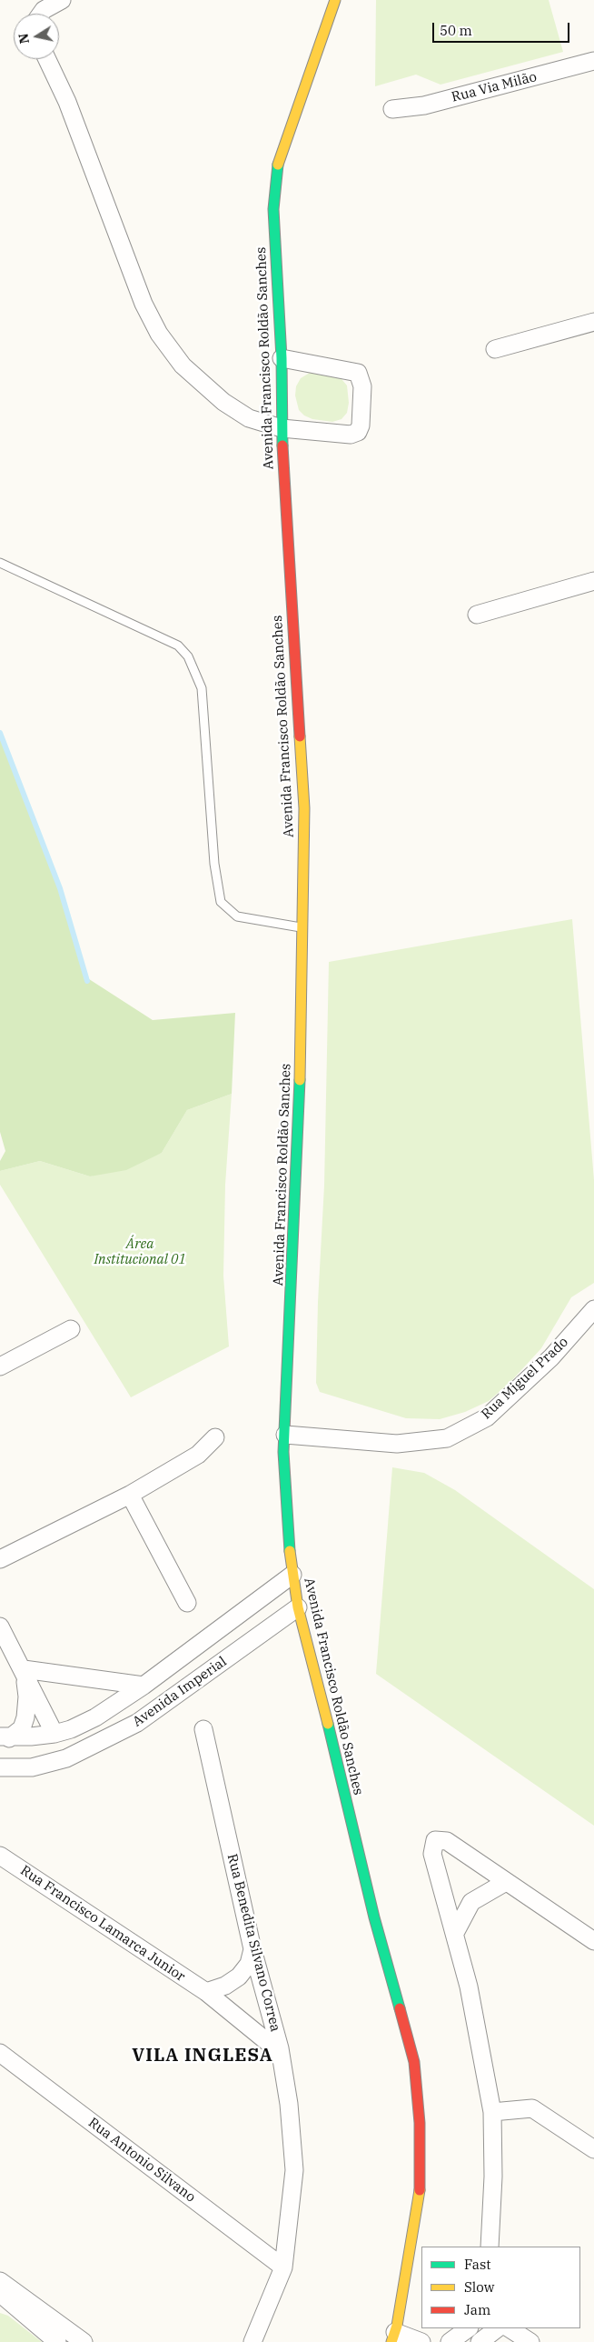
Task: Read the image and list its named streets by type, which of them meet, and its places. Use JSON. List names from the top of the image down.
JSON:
{
  "streets": {
    "street": [
      "Rua Via Milão",
      "Avenida Francisco Roldão Sanches",
      "Rua Miguel Prado",
      "Avenida Imperial",
      "Rua Francisco Lamarca Junior",
      "Rua Benedita Silvano Correa",
      "Rua Antonio Silvano"
    ]
  },
  "crossings": [
    ["Avenida Francisco Roldão Sanches", "Rua Miguel Prado"],
    ["Avenida Francisco Roldão Sanches", "Avenida Imperial"],
    ["Rua Francisco Lamarca Junior", "Rua Benedita Silvano Correa"],
    ["Rua Benedita Silvano Correa", "Rua Antonio Silvano"]
  ],
  "districts": ["VILA INGLESA"],
  "parks": ["Área Institucional 01"],
  "legend": ["Fast", "Slow", "Jam"],
  "scale_bar": "50 m",
  "north": "left"
}
